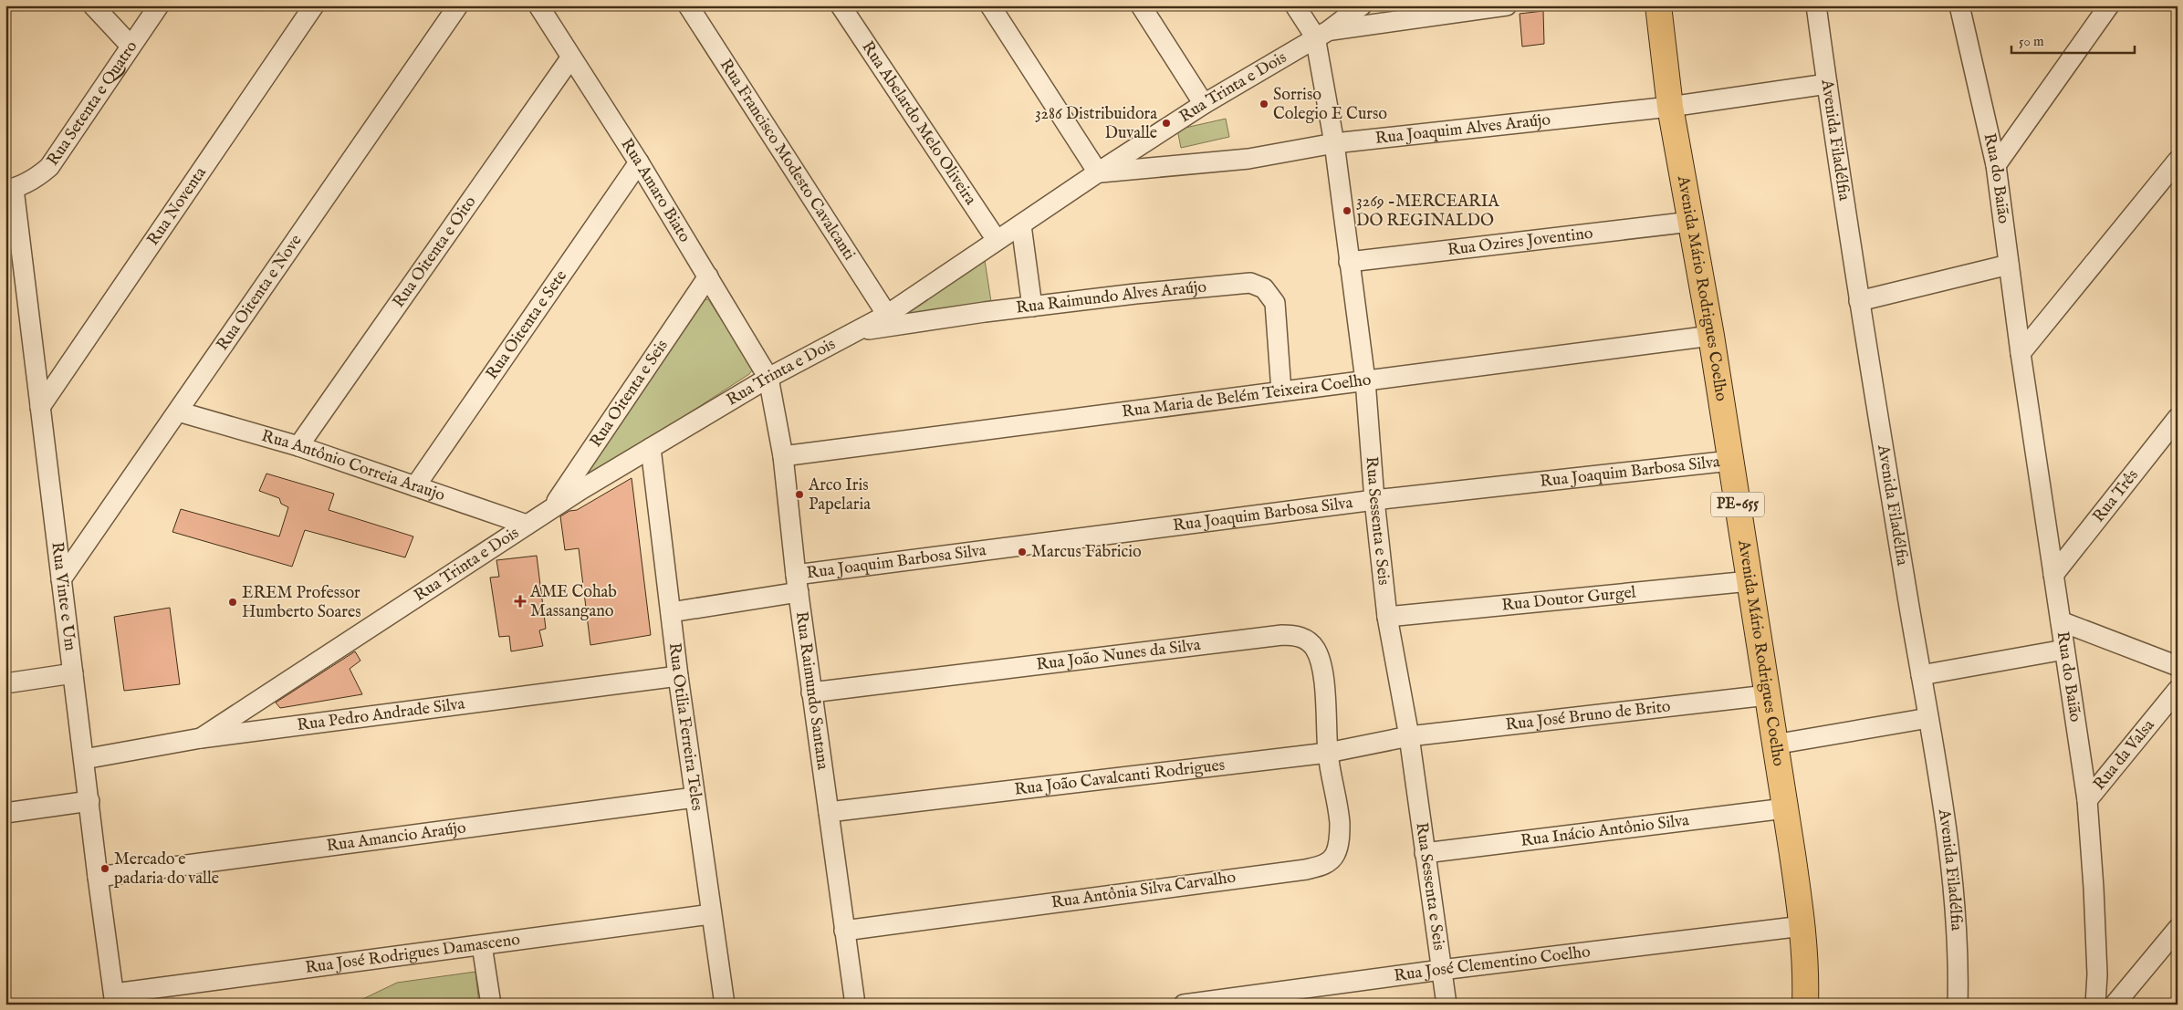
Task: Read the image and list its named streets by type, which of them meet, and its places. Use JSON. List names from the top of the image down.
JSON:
{
  "streets": {
    "main road": ["Avenida Mário Rodrigues Coelho", "PE-655"],
    "street": [
      "Rua Trinta e Dois",
      "Rua Setenta e Quatro",
      "Rua Abelardo Melo Oliveira",
      "Rua Joaquim Alves Araújo",
      "Avenida Filadélfia",
      "Rua Francisco Modesto Cavalcanti",
      "Rua do Baião",
      "Rua Amaro Biato",
      "Rua Noventa",
      "Rua Ozires Joventino",
      "Rua Oitenta e Oito",
      "Rua Oitenta e Nove",
      "Rua Raimundo Alves Araújo",
      "Rua Oitenta e Sete",
      "Rua Oitenta e Seis",
      "Rua Maria de Belém Teixeira Coelho",
      "Rua Antônio Correia Araujo",
      "Rua Joaquim Barbosa Silva",
      "Rua Três",
      "Rua Sessenta e Seis",
      "Rua Vinte e Um",
      "Rua Doutor Gurgel",
      "Rua João Nunes da Silva",
      "Rua Raimundo Santana",
      "Rua Pedro Andrade Silva",
      "Rua José Bruno de Brito",
      "Rua Otilia Ferreira Teles",
      "Rua da Valsa",
      "Rua João Cavalcanti Rodrigues",
      "Rua Inácio Antônio Silva",
      "Rua Amancio Araújo",
      "Rua Antônia Silva Carvalho",
      "Rua José Rodrigues Damasceno",
      "Rua José Clementino Coelho"
    ]
  },
  "crossings": [
    ["Rua Trinta e Dois", "Rua Abelardo Melo Oliveira"],
    ["Rua Trinta e Dois", "Rua Joaquim Alves Araújo"],
    ["Rua Trinta e Dois", "Rua Francisco Modesto Cavalcanti"],
    ["Rua Trinta e Dois", "Rua Amaro Biato"],
    ["Rua Trinta e Dois", "Rua Raimundo Alves Araújo"],
    ["Rua Trinta e Dois", "Rua Oitenta e Seis"],
    ["Rua Trinta e Dois", "Rua Antônio Correia Araujo"],
    ["Rua Trinta e Dois", "Rua Sessenta e Seis"],
    ["Rua Trinta e Dois", "Rua Raimundo Santana"],
    ["Rua Trinta e Dois", "Rua Pedro Andrade Silva"],
    ["Rua Trinta e Dois", "Rua Otilia Ferreira Teles"],
    ["Rua Setenta e Quatro", "Rua Vinte e Um"],
    ["Rua Joaquim Alves Araújo", "Avenida Filadélfia"],
    ["Rua Joaquim Alves Araújo", "Avenida Mário Rodrigues Coelho"],
    ["Rua Joaquim Alves Araújo", "Rua Sessenta e Seis"],
    ["Rua do Baião", "Rua Três"],
    ["Rua do Baião", "Rua da Valsa"],
    ["Rua Amaro Biato", "Rua Oitenta e Oito"],
    ["Rua Amaro Biato", "Rua Oitenta e Sete"],
    ["Rua Amaro Biato", "Rua Oitenta e Seis"],
    ["Rua Amaro Biato", "Rua Raimundo Santana"],
    ["Rua Noventa", "Rua Vinte e Um"],
    ["Rua Ozires Joventino", "Avenida Mário Rodrigues Coelho"],
    ["Rua Ozires Joventino", "Rua Sessenta e Seis"],
    ["Rua Oitenta e Oito", "Rua Antônio Correia Araujo"],
    ["Avenida Mário Rodrigues Coelho", "Rua Maria de Belém Teixeira Coelho"],
    ["Avenida Mário Rodrigues Coelho", "Rua Joaquim Barbosa Silva"],
    ["Avenida Mário Rodrigues Coelho", "Rua Doutor Gurgel"],
    ["Avenida Mário Rodrigues Coelho", "Rua José Bruno de Brito"],
    ["Avenida Mário Rodrigues Coelho", "Rua Inácio Antônio Silva"],
    ["Avenida Mário Rodrigues Coelho", "Rua José Clementino Coelho"],
    ["Rua Oitenta e Nove", "Rua Antônio Correia Araujo"],
    ["Rua Oitenta e Nove", "Rua Vinte e Um"],
    ["Rua Raimundo Alves Araújo", "Rua Maria de Belém Teixeira Coelho"],
    ["Rua Oitenta e Sete", "Rua Antônio Correia Araujo"],
    ["Rua Maria de Belém Teixeira Coelho", "Rua Sessenta e Seis"],
    ["Rua Maria de Belém Teixeira Coelho", "Rua Raimundo Santana"],
    ["Rua Joaquim Barbosa Silva", "Rua Sessenta e Seis"],
    ["Rua Joaquim Barbosa Silva", "Rua Raimundo Santana"],
    ["Rua Joaquim Barbosa Silva", "Rua Otilia Ferreira Teles"],
    ["Rua Sessenta e Seis", "Rua Doutor Gurgel"],
    ["Rua Sessenta e Seis", "Rua José Bruno de Brito"],
    ["Rua Sessenta e Seis", "Rua João Cavalcanti Rodrigues"],
    ["Rua Sessenta e Seis", "Rua Inácio Antônio Silva"],
    ["Rua Sessenta e Seis", "Rua José Clementino Coelho"],
    ["Rua Vinte e Um", "Rua Pedro Andrade Silva"],
    ["Rua Vinte e Um", "Rua Amancio Araújo"],
    ["Rua Vinte e Um", "Rua José Rodrigues Damasceno"],
    ["Rua João Nunes da Silva", "Rua Raimundo Santana"],
    ["Rua João Nunes da Silva", "Rua João Cavalcanti Rodrigues"],
    ["Rua João Nunes da Silva", "Rua Antônia Silva Carvalho"],
    ["Rua Raimundo Santana", "Rua João Cavalcanti Rodrigues"],
    ["Rua Raimundo Santana", "Rua Antônia Silva Carvalho"],
    ["Rua Pedro Andrade Silva", "Rua Otilia Ferreira Teles"],
    ["Rua José Bruno de Brito", "Rua João Cavalcanti Rodrigues"],
    ["Rua Otilia Ferreira Teles", "Rua Amancio Araújo"],
    ["Rua Otilia Ferreira Teles", "Rua José Rodrigues Damasceno"],
    ["Rua João Cavalcanti Rodrigues", "Rua Antônia Silva Carvalho"]
  ],
  "places": {
    "other": [
      "Sorriso Colegio E Curso",
      "3286 Distribuidora Duvalle",
      "3269 -MERCEARIA DO REGINALDO",
      "Arco Iris Papelaria",
      "Marcus Fabricio",
      "EREM Professor Humberto Soares",
      "Mercado e padaria do valle"
    ],
    "health": ["AME Cohab Massangano"]
  },
  "scale_bar": "50 m"
}
